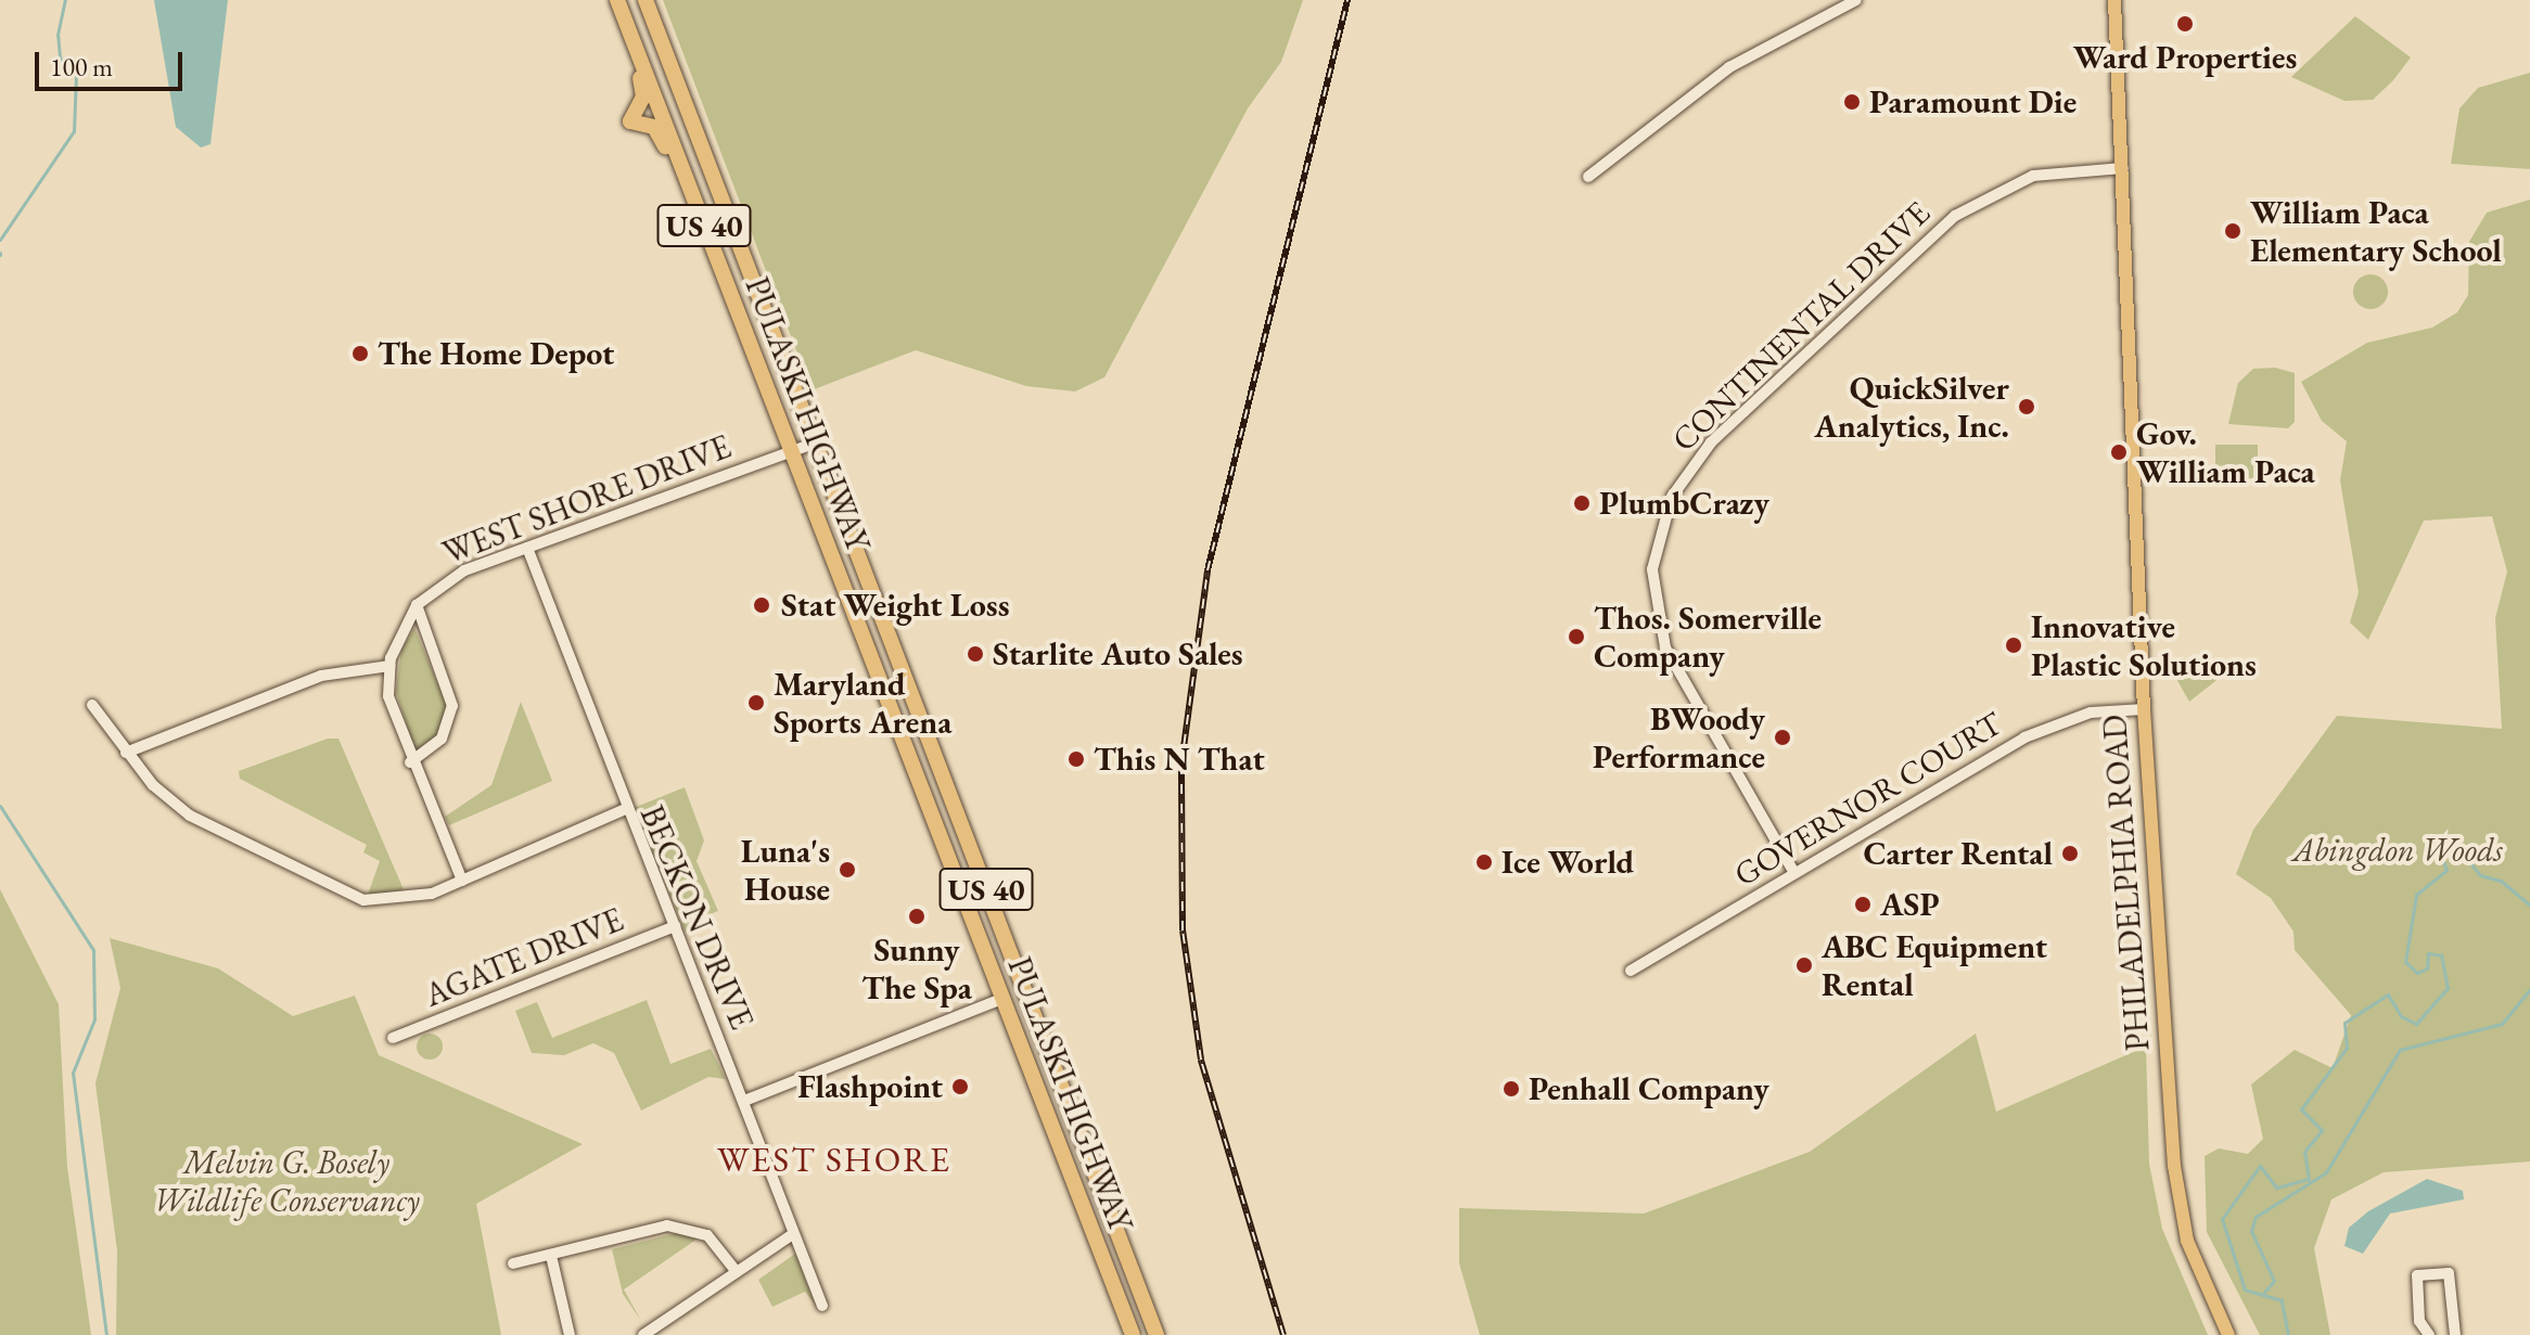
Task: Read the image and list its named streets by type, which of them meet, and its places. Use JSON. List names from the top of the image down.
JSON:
{
  "streets": {
    "highway": ["US 40", "PULASKI HIGHWAY"],
    "main road": ["PHILADELPHIA ROAD"],
    "street": [
      "CONTINENTAL DRIVE",
      "WEST SHORE DRIVE",
      "GOVERNOR COURT",
      "BECKON DRIVE",
      "AGATE DRIVE"
    ]
  },
  "crossings": [
    ["CONTINENTAL DRIVE", "GOVERNOR COURT"],
    ["CONTINENTAL DRIVE", "PHILADELPHIA ROAD"],
    ["PULASKI HIGHWAY", "WEST SHORE DRIVE"],
    ["WEST SHORE DRIVE", "BECKON DRIVE"],
    ["GOVERNOR COURT", "PHILADELPHIA ROAD"],
    ["BECKON DRIVE", "AGATE DRIVE"]
  ],
  "districts": ["WEST SHORE"],
  "parks": ["Abingdon Woods", "Melvin G. Bosely Wildlife Conservancy"],
  "places": [
    "Ward Properties",
    "Paramount Die",
    "William Paca Elementary School",
    "The Home Depot",
    "QuickSilver Analytics, Inc.",
    "Gov. William Paca",
    "PlumbCrazy",
    "Stat Weight Loss",
    "Thos. Somerville Company",
    "Innovative Plastic Solutions",
    "Starlite Auto Sales",
    "Maryland Sports Arena",
    "BWoody Performance",
    "This N That",
    "Carter Rental",
    "Ice World",
    "Luna's House",
    "ASP",
    "Sunny The Spa",
    "ABC Equipment Rental",
    "Flashpoint",
    "Penhall Company"
  ],
  "scale_bar": "100 m"
}
